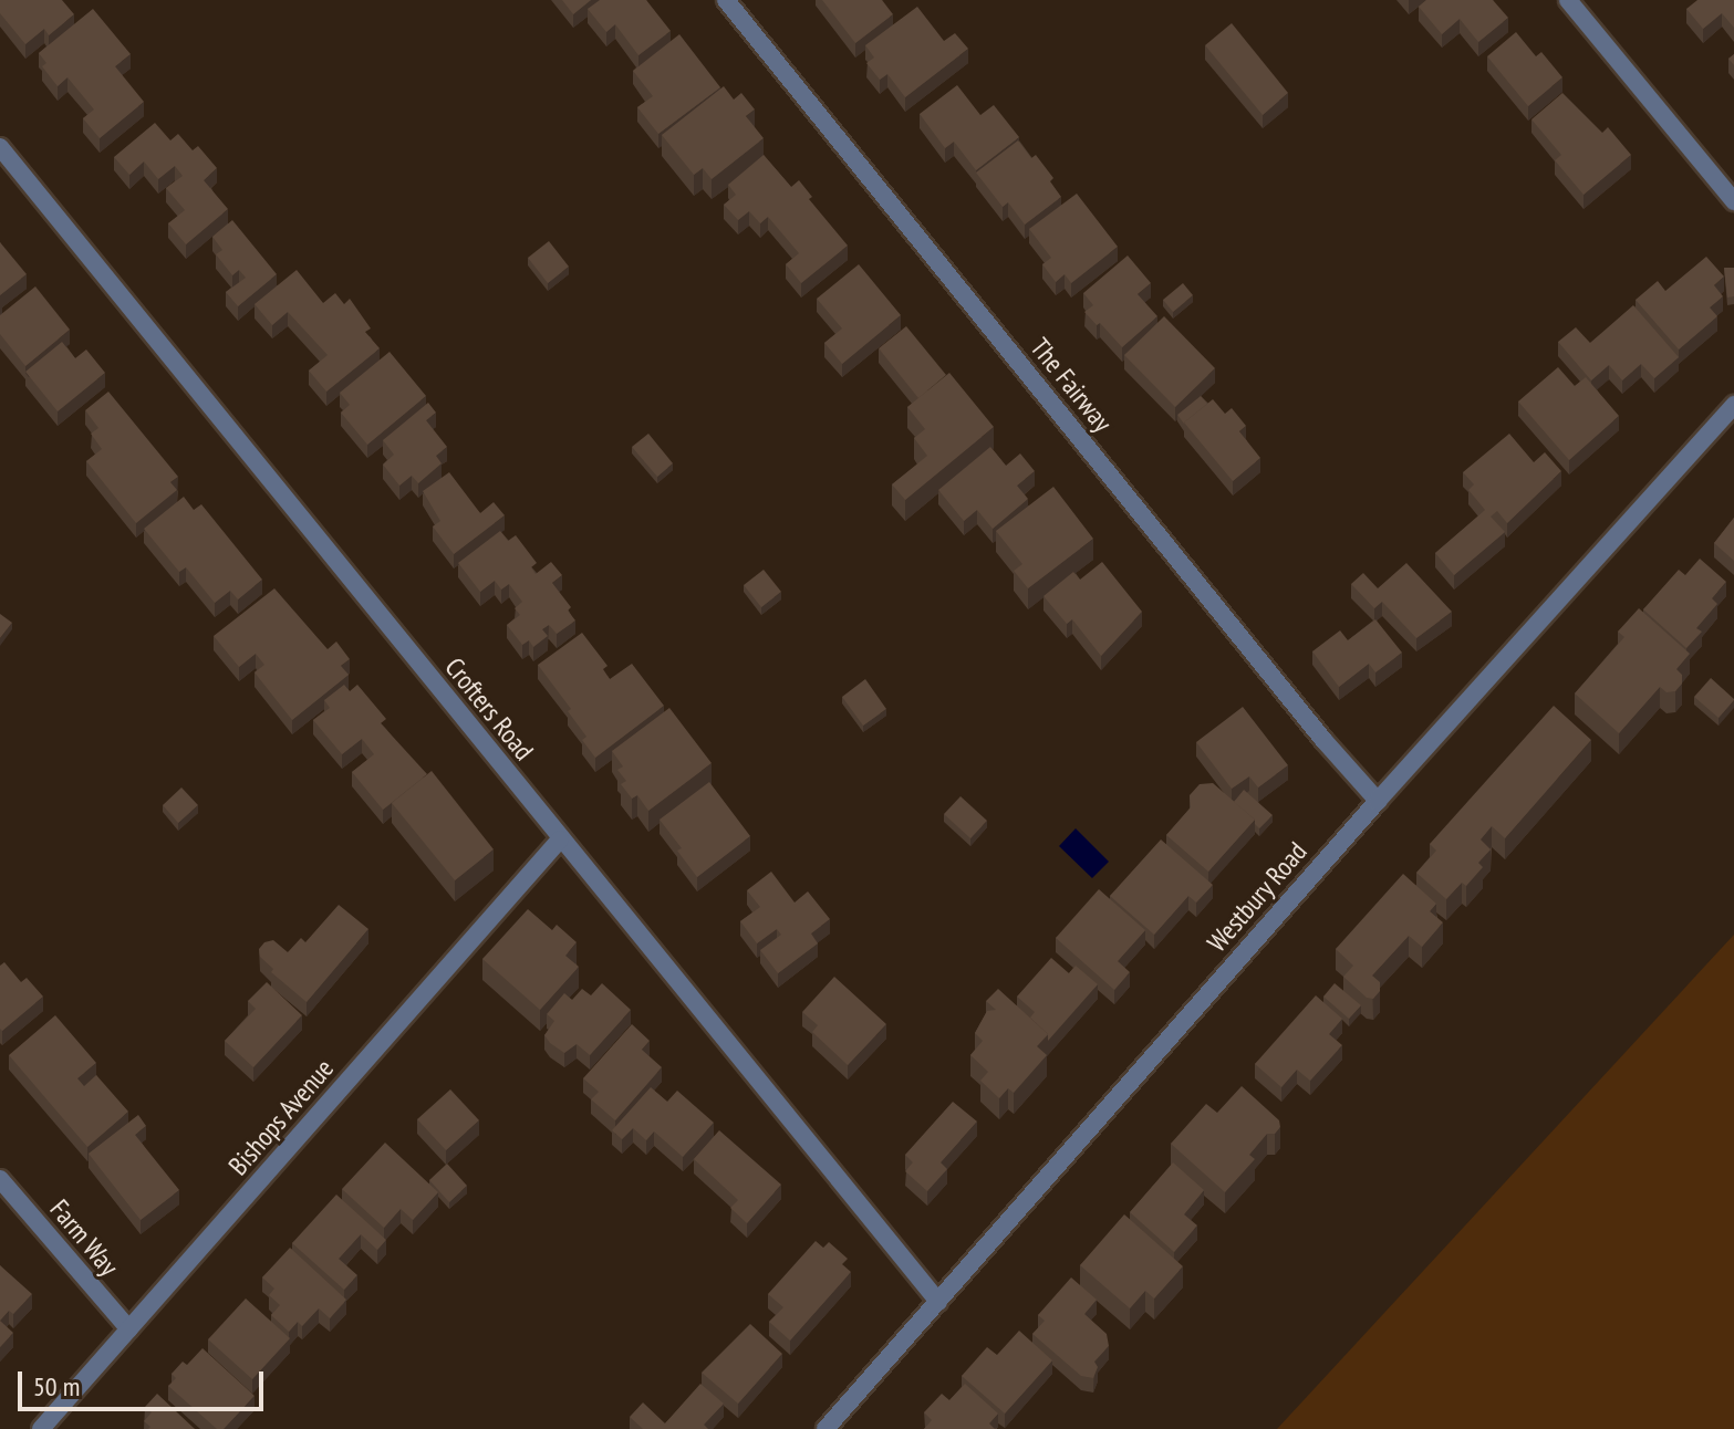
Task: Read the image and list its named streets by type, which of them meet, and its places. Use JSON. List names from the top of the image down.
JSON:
{
  "streets": {
    "street": [
      "The Fairway",
      "Crofters Road",
      "Westbury Road",
      "Bishops Avenue",
      "Farm Way"
    ]
  },
  "crossings": [
    ["The Fairway", "Westbury Road"],
    ["Crofters Road", "Westbury Road"],
    ["Crofters Road", "Bishops Avenue"],
    ["Bishops Avenue", "Farm Way"]
  ],
  "scale_bar": "50 m"
}
